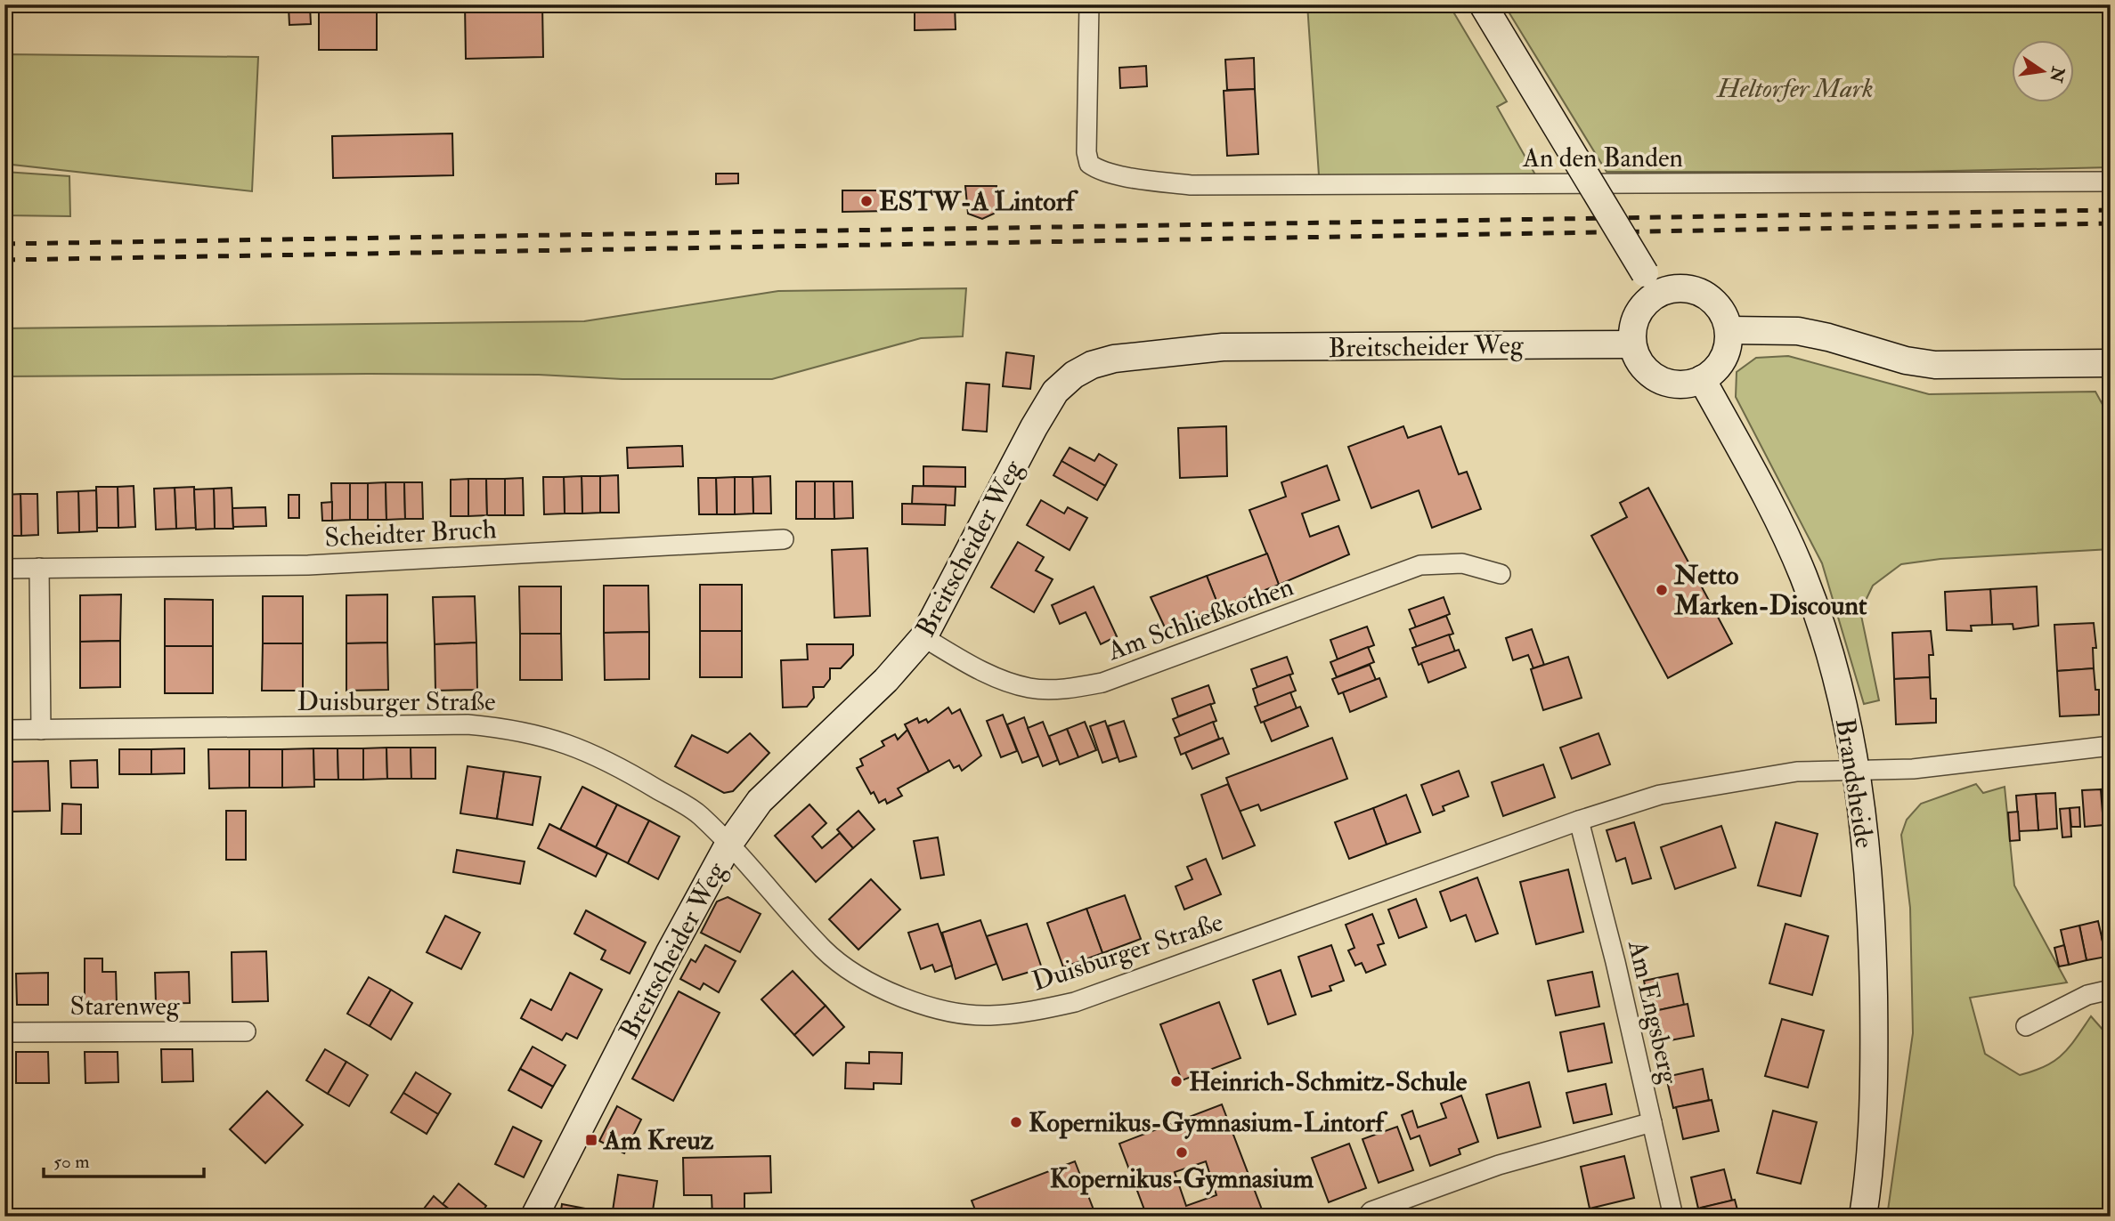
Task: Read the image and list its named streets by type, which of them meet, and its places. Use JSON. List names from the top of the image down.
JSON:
{
  "streets": {
    "street": [
      "An den Banden",
      "Breitscheider Weg",
      "Scheidter Bruch",
      "Am Schließkothen",
      "Duisburger Straße",
      "Brandsheide",
      "Starenweg",
      "Am Engsberg"
    ]
  },
  "crossings": [
    ["Breitscheider Weg", "Am Schließkothen"],
    ["Breitscheider Weg", "Duisburger Straße"],
    ["Breitscheider Weg", "Brandsheide"],
    ["Duisburger Straße", "Brandsheide"],
    ["Duisburger Straße", "Am Engsberg"]
  ],
  "parks": ["Heltorfer Mark"],
  "places": {
    "other": [
      "ESTW-A Lintorf",
      "Netto Marken-Discount",
      "Heinrich-Schmitz-Schule",
      "Kopernikus-Gymnasium-Lintorf",
      "Kopernikus-Gymnasium"
    ],
    "transit": ["Am Kreuz"]
  },
  "scale_bar": "50 m",
  "north": "right"
}
